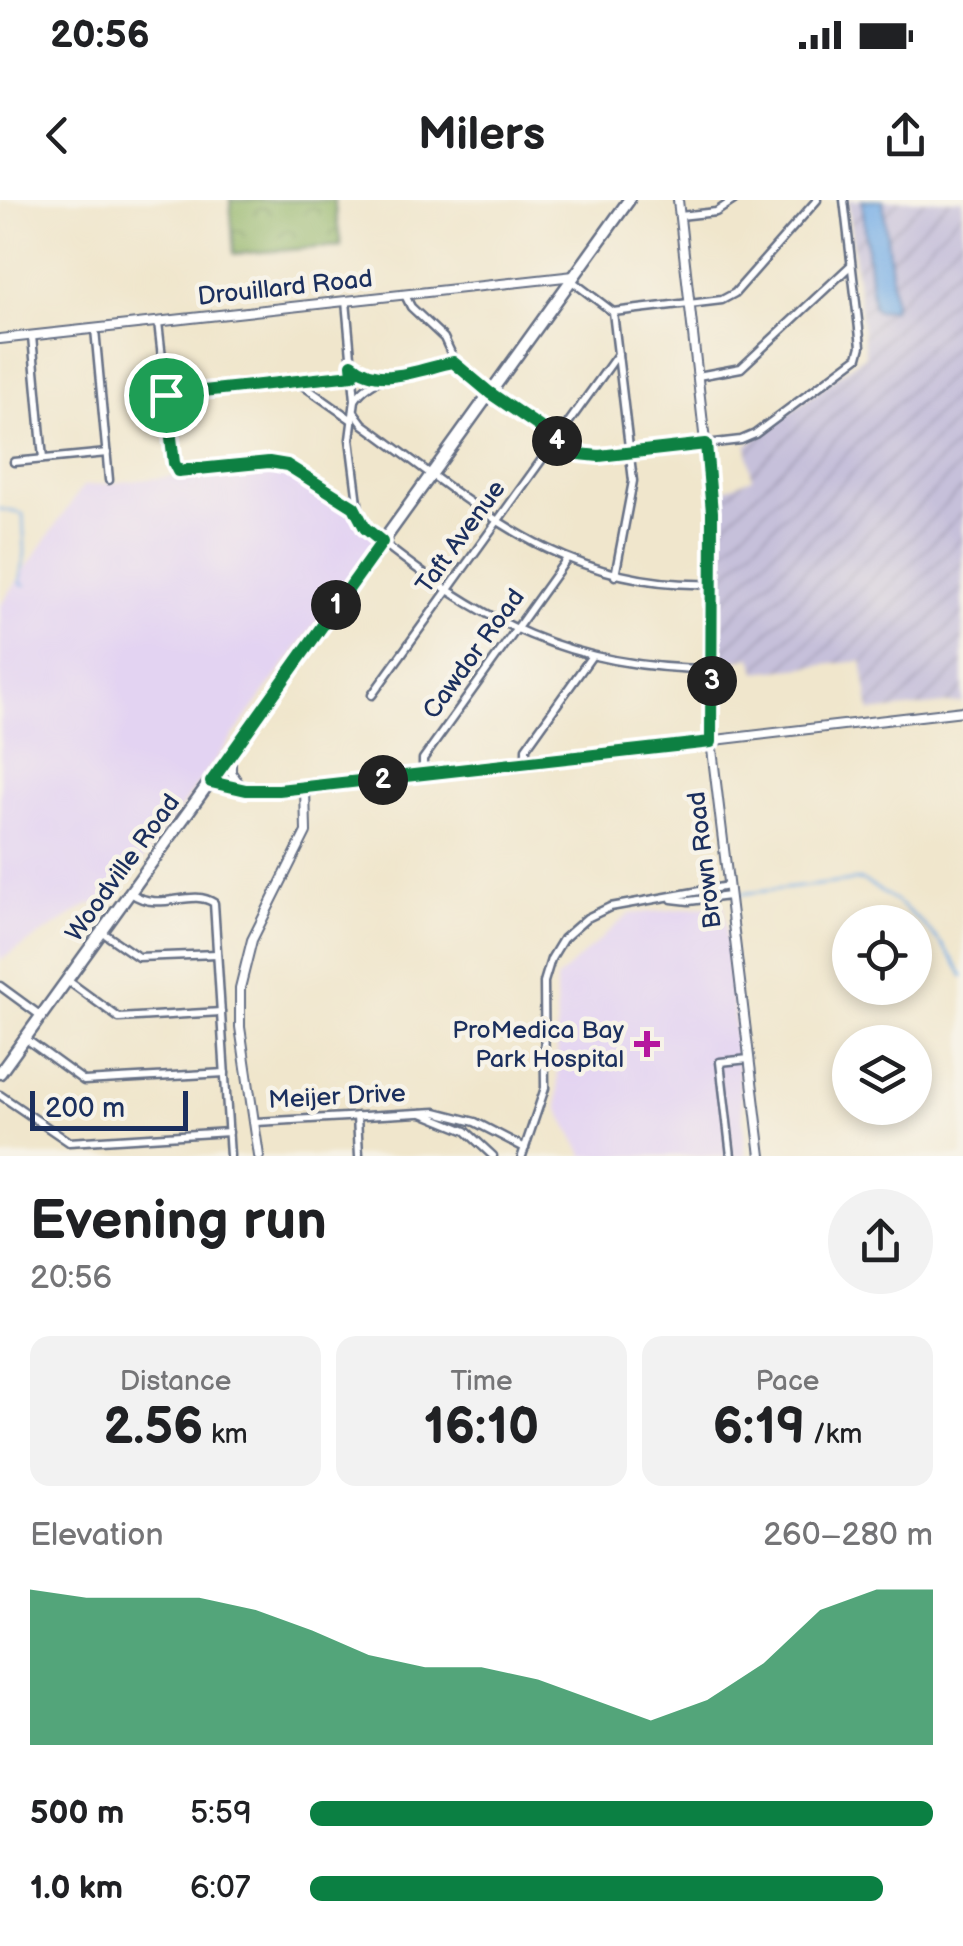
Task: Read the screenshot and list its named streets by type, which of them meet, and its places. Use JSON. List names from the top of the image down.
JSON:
{
  "streets": {
    "main road": ["Woodville Road"],
    "street": [
      "Drouillard Road",
      "Taft Avenue",
      "Cawdor Road",
      "Brown Road",
      "Meijer Drive"
    ]
  },
  "crossings": [
    ["Drouillard Road", "Woodville Road"]
  ],
  "places": {
    "health": ["ProMedica Bay Park Hospital"]
  },
  "scale_bar": "200 m",
  "page": {
    "status": "20:56",
    "header": "Milers",
    "pins": [
      "4",
      "1",
      "3",
      "2"
    ],
    "scale": "200 m",
    "heading": ["Evening run", "20:56"],
    "stats": [
      ["Distance", "2.56 km"],
      ["Time", "16:10"],
      ["Pace", "6:19 /km"]
    ],
    "chart": ["Elevation", "260–280 m"],
    "list": [
      {
        "name": "500 m",
        "note": "5:59"
      },
      {
        "name": "1.0 km",
        "note": "6:07"
      }
    ]
  }
}
